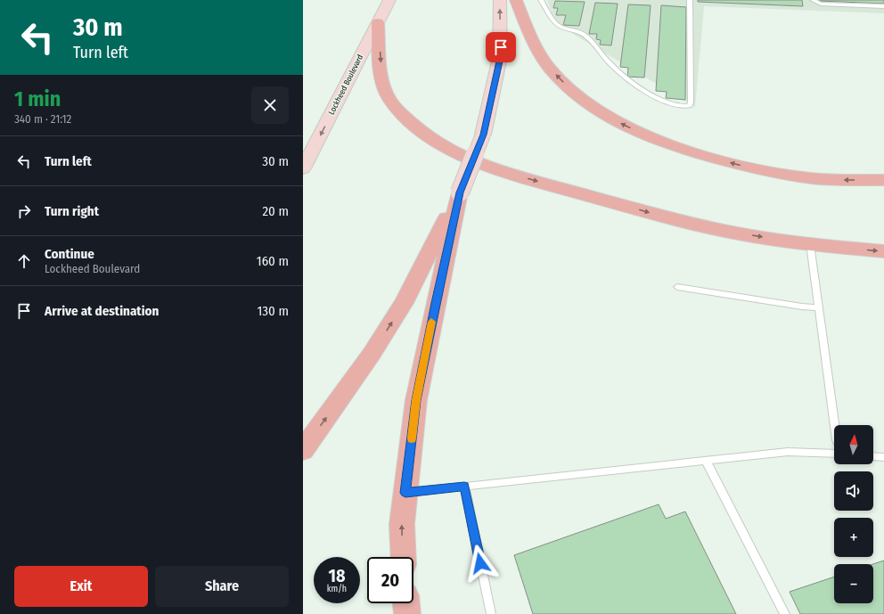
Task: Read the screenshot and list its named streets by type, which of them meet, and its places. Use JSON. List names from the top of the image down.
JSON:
{
  "streets": {
    "main road": ["Lockheed Boulevard"]
  },
  "north": "top",
  "page": {
    "turn": ["30 m", "Turn left"],
    "heading": ["1 min", "340 m · 21:12"],
    "list": [
      {
        "name": "Turn left",
        "value": "30 m"
      },
      {
        "name": "Turn right",
        "value": "20 m"
      },
      {
        "name": "Continue",
        "note": "Lockheed Boulevard",
        "value": "160 m"
      },
      {
        "name": "Arrive at destination",
        "value": "130 m"
      }
    ],
    "map_buttons": ["+", "−"],
    "speed": "18 km/h",
    "limit": "20",
    "buttons": ["Exit", "Share"]
  }
}
